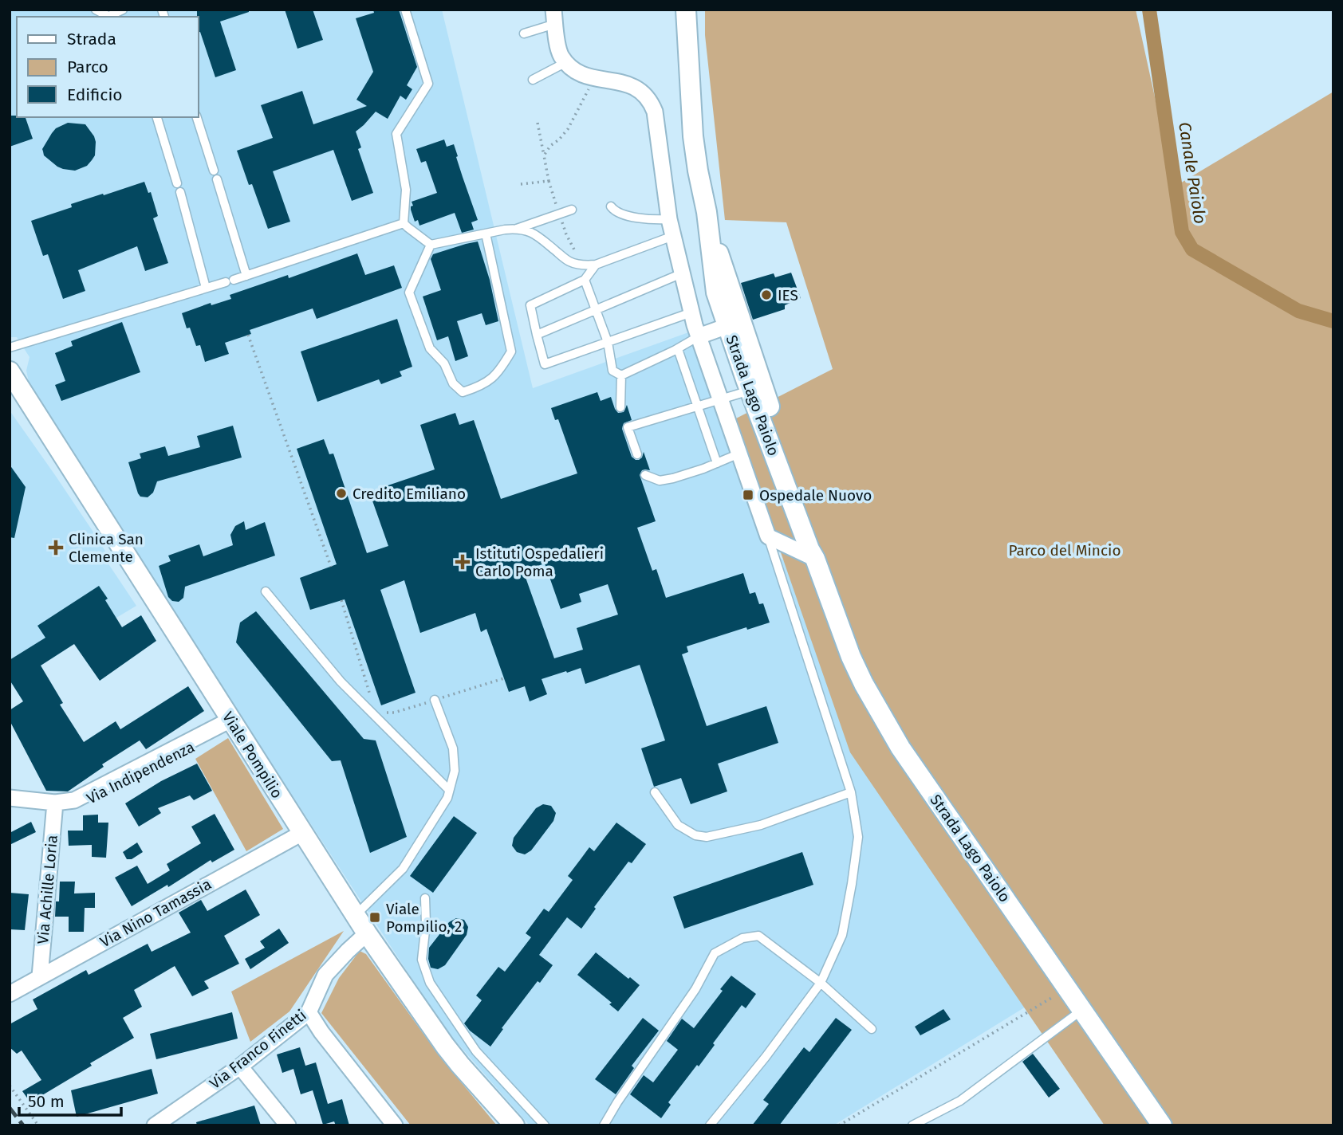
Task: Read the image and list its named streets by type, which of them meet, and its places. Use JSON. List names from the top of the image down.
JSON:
{
  "streets": {
    "street": [
      "Strada Lago Paiolo",
      "Viale Pompilio",
      "Via Indipendenza",
      "Via Achille Loria",
      "Via Nino Tamassia",
      "Via Franco Finetti"
    ]
  },
  "crossings": [
    ["Viale Pompilio", "Via Indipendenza"],
    ["Viale Pompilio", "Via Nino Tamassia"],
    ["Viale Pompilio", "Via Franco Finetti"],
    ["Via Indipendenza", "Via Achille Loria"],
    ["Via Achille Loria", "Via Nino Tamassia"]
  ],
  "water": ["Canale Paiolo"],
  "parks": ["Parco del Mincio"],
  "places": {
    "other": ["IES", "Credito Emiliano"],
    "transit": ["Ospedale Nuovo", "Viale Pompilio, 2"],
    "health": ["Clinica San Clemente", "Istituti Ospedalieri Carlo Poma"]
  },
  "legend": ["Strada", "Parco", "Edificio"],
  "scale_bar": "50 m"
}
